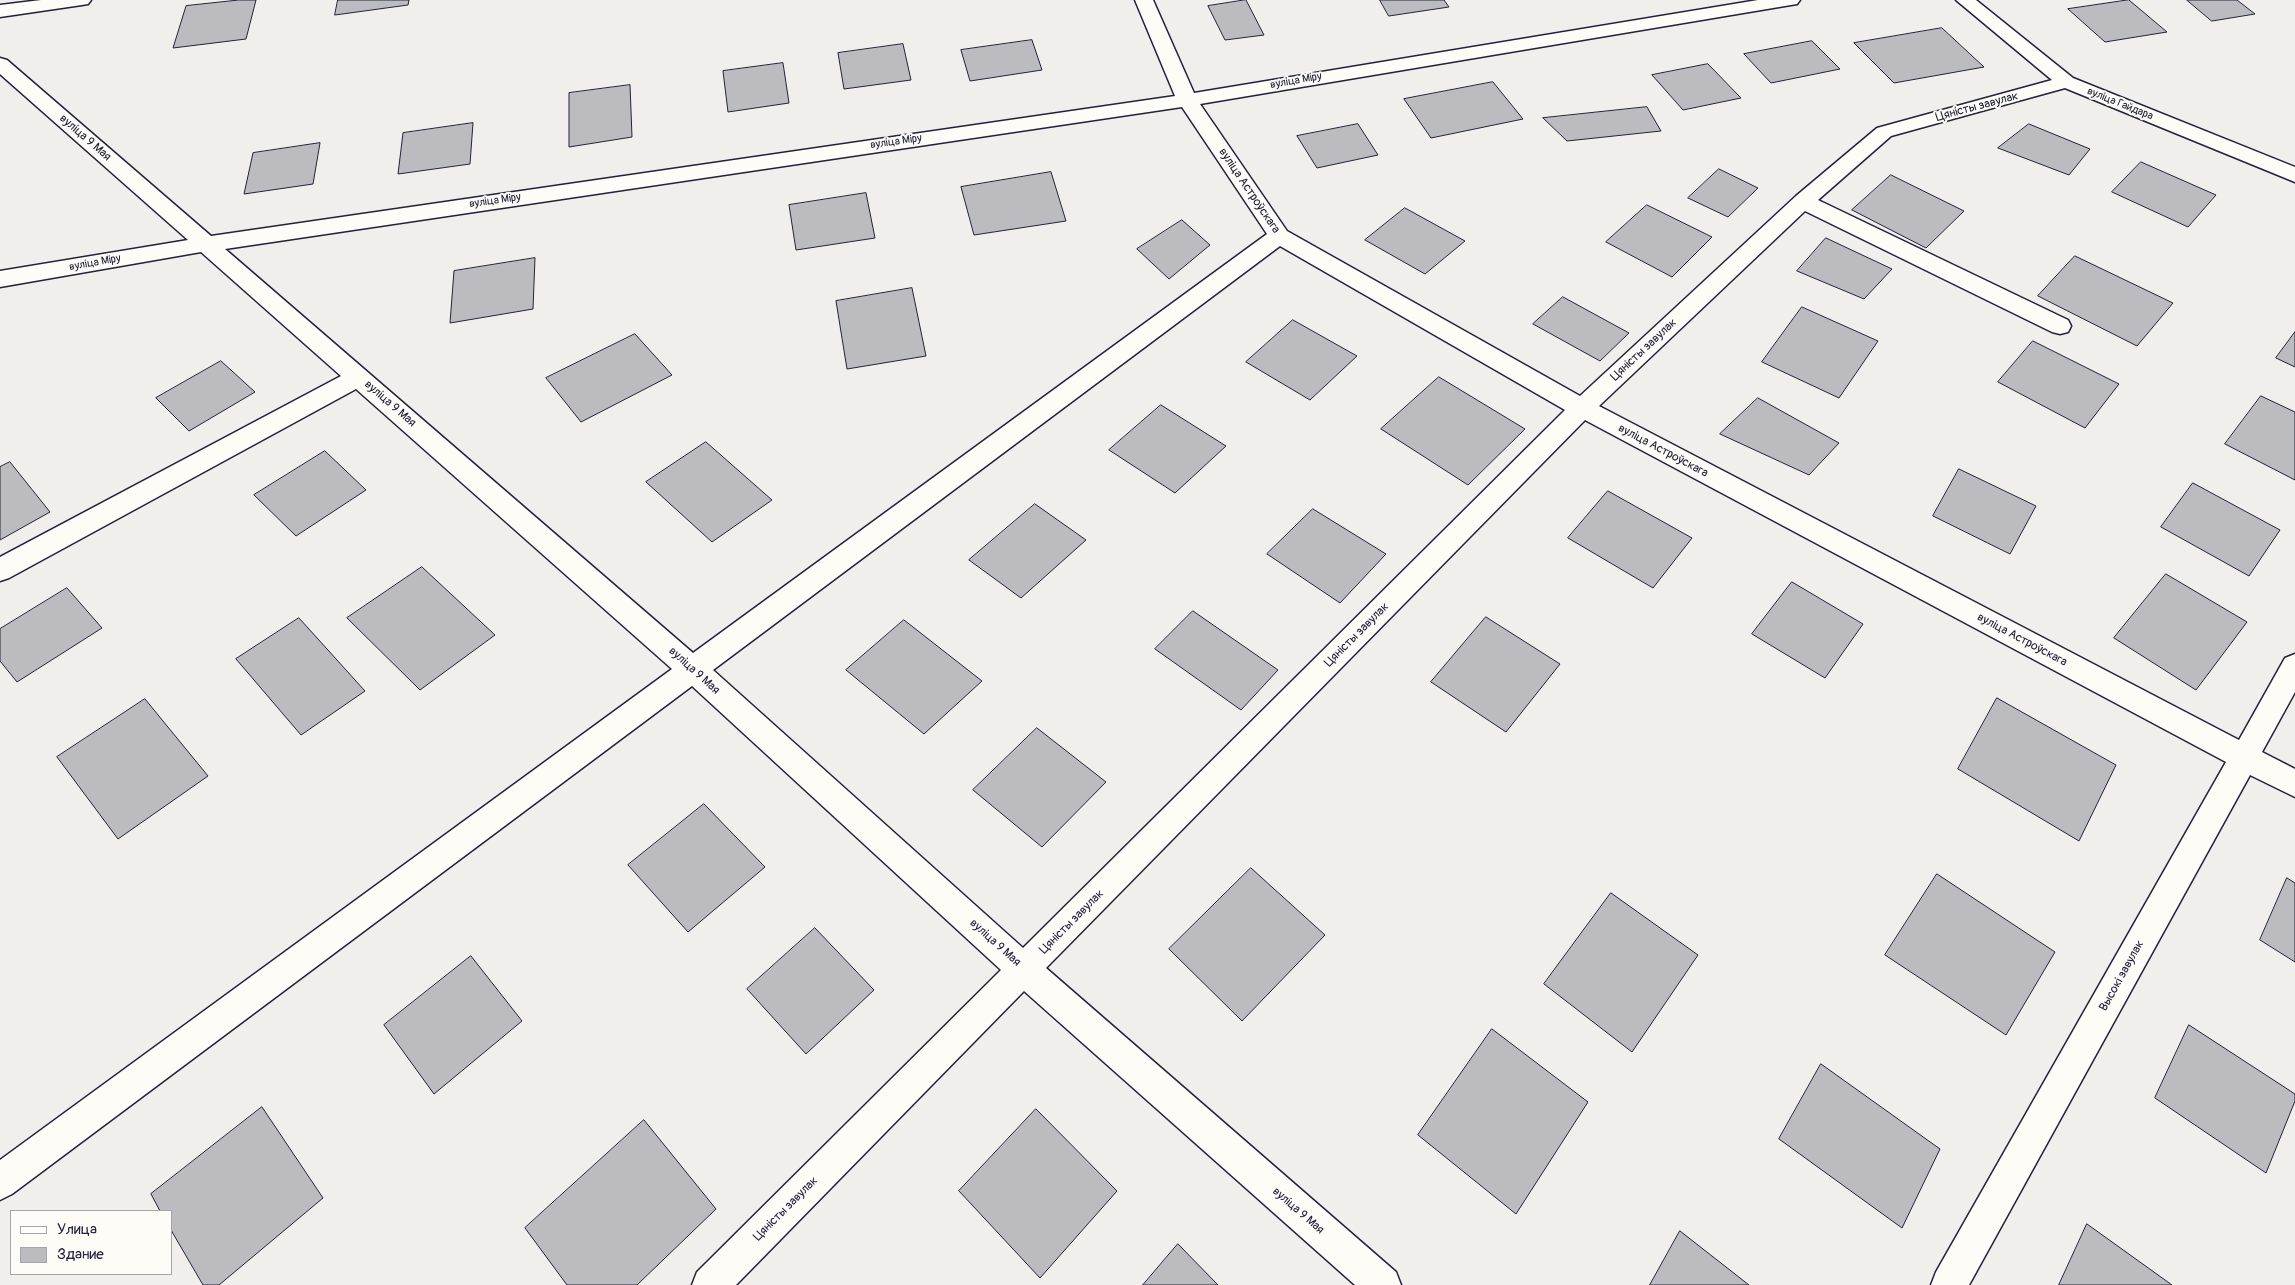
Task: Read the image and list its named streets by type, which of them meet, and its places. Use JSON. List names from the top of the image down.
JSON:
{
  "streets": {
    "street": [
      "вуліца Міру",
      "вуліца Гайдара",
      "Цяністы завулак",
      "вуліца 9 Мая",
      "вуліца Астроўскага",
      "Высокі завулак"
    ]
  },
  "crossings": [
    ["вуліца Міру", "вуліца 9 Мая"],
    ["вуліца Міру", "вуліца Астроўскага"],
    ["вуліца Гайдара", "Цяністы завулак"],
    ["Цяністы завулак", "вуліца 9 Мая"],
    ["Цяністы завулак", "вуліца Астроўскага"],
    ["вуліца Астроўскага", "Высокі завулак"]
  ],
  "legend": ["Улица", "Здание"]
}
